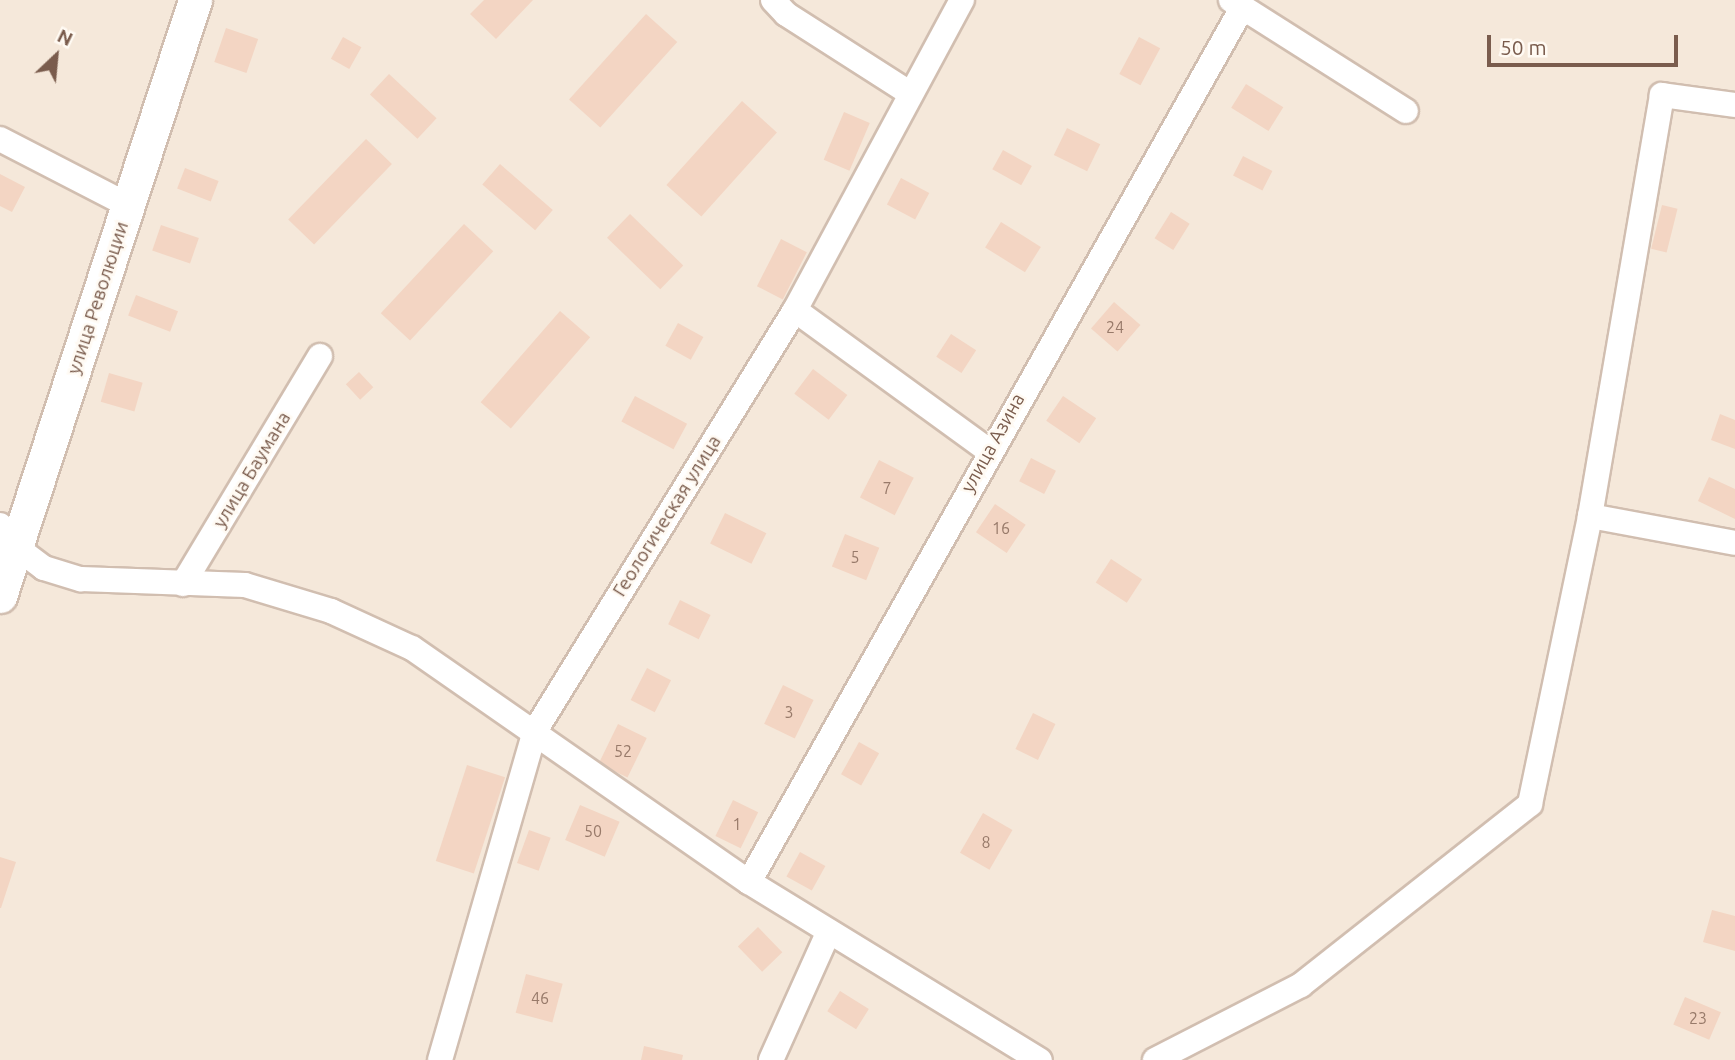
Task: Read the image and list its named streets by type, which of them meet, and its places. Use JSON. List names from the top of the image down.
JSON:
{
  "streets": {
    "street": [
      "улица Революции",
      "улица Азина",
      "улица Баумана",
      "Геологическая улица"
    ]
  },
  "house_numbers": [
    "24",
    "7",
    "16",
    "5",
    "3",
    "52",
    "1",
    "50",
    "8",
    "46",
    "23"
  ],
  "scale_bar": "50 m",
  "north": "top right"
}
